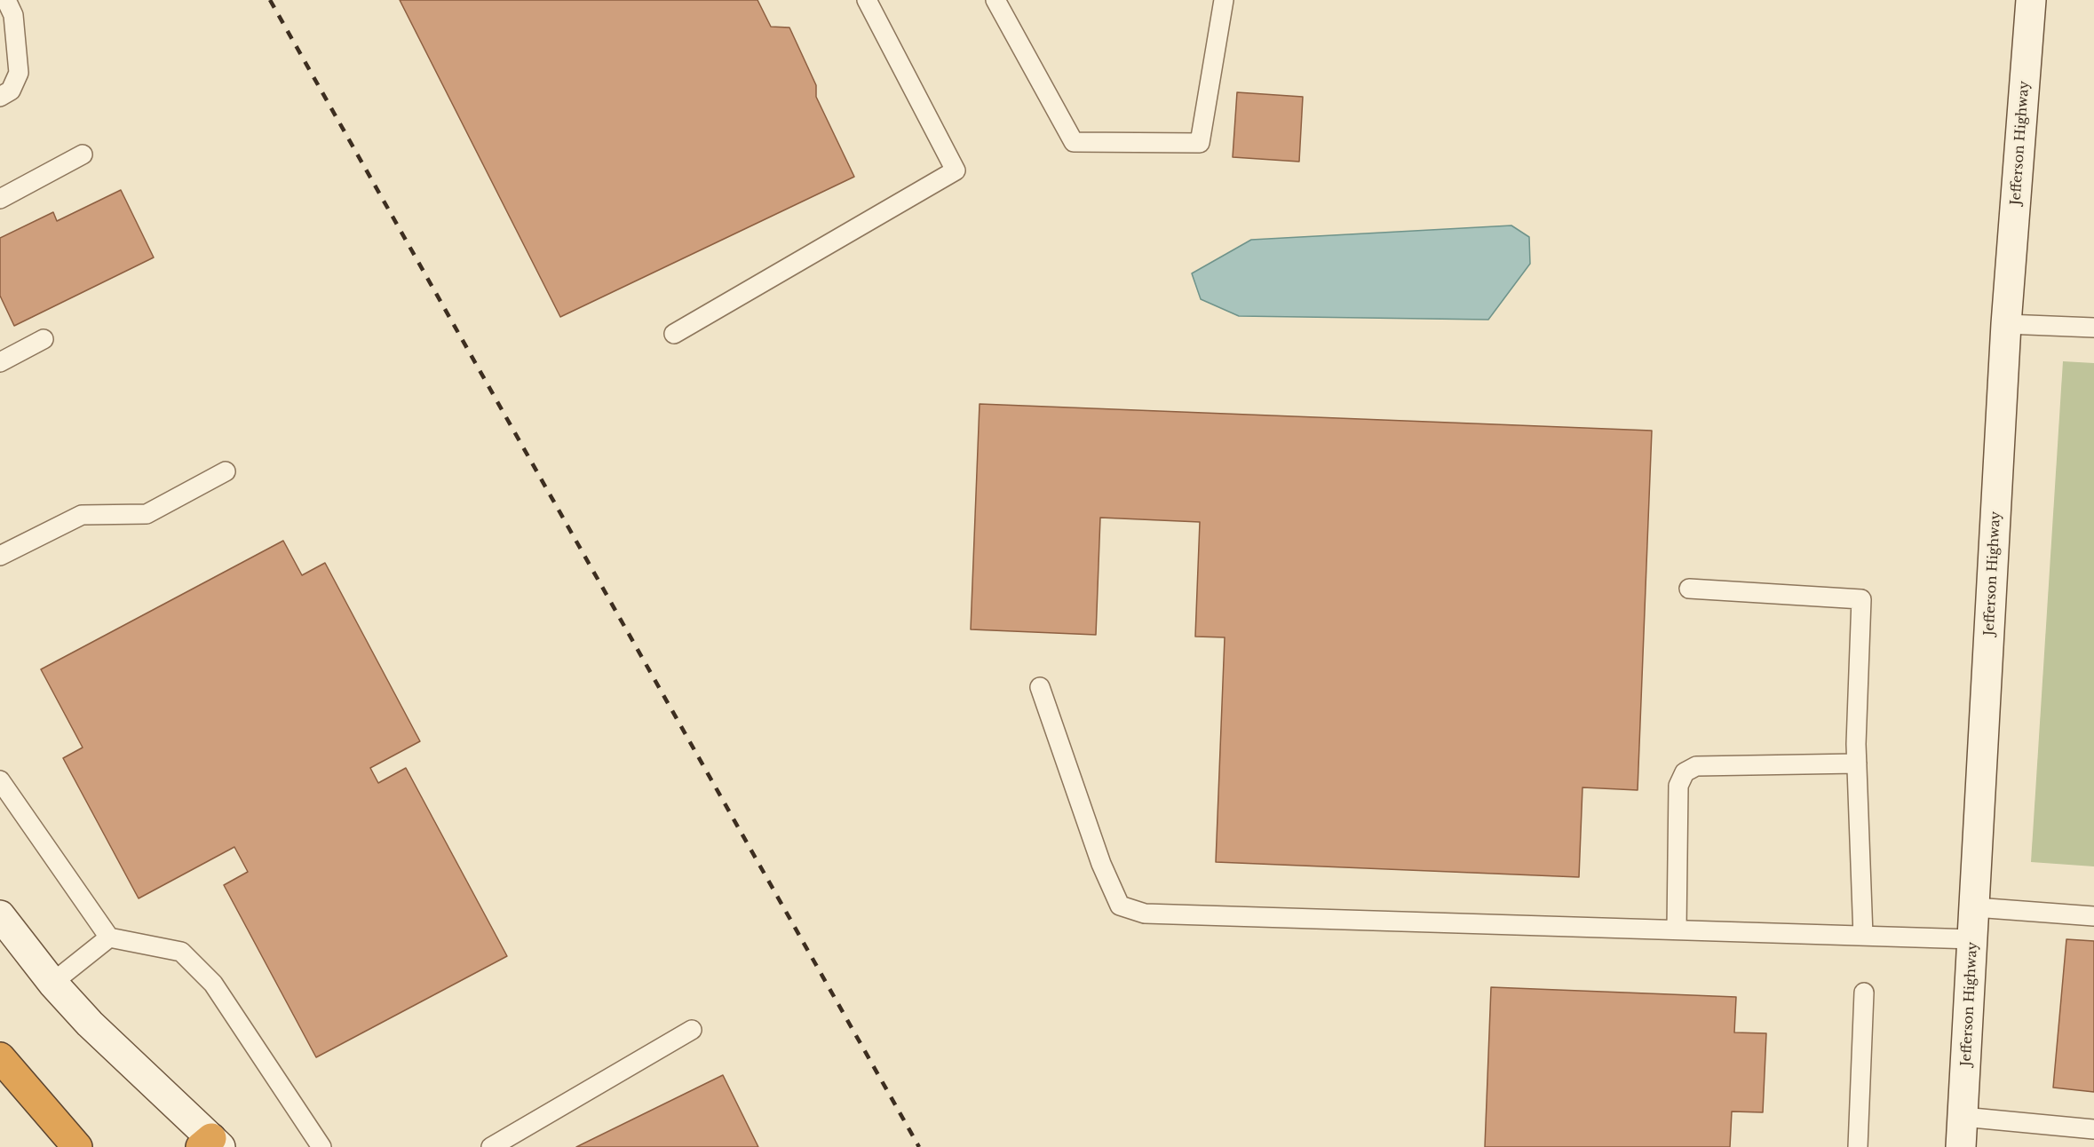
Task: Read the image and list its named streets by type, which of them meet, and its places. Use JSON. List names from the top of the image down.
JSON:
{
  "streets": {
    "street": ["Jefferson Highway"]
  }
}
